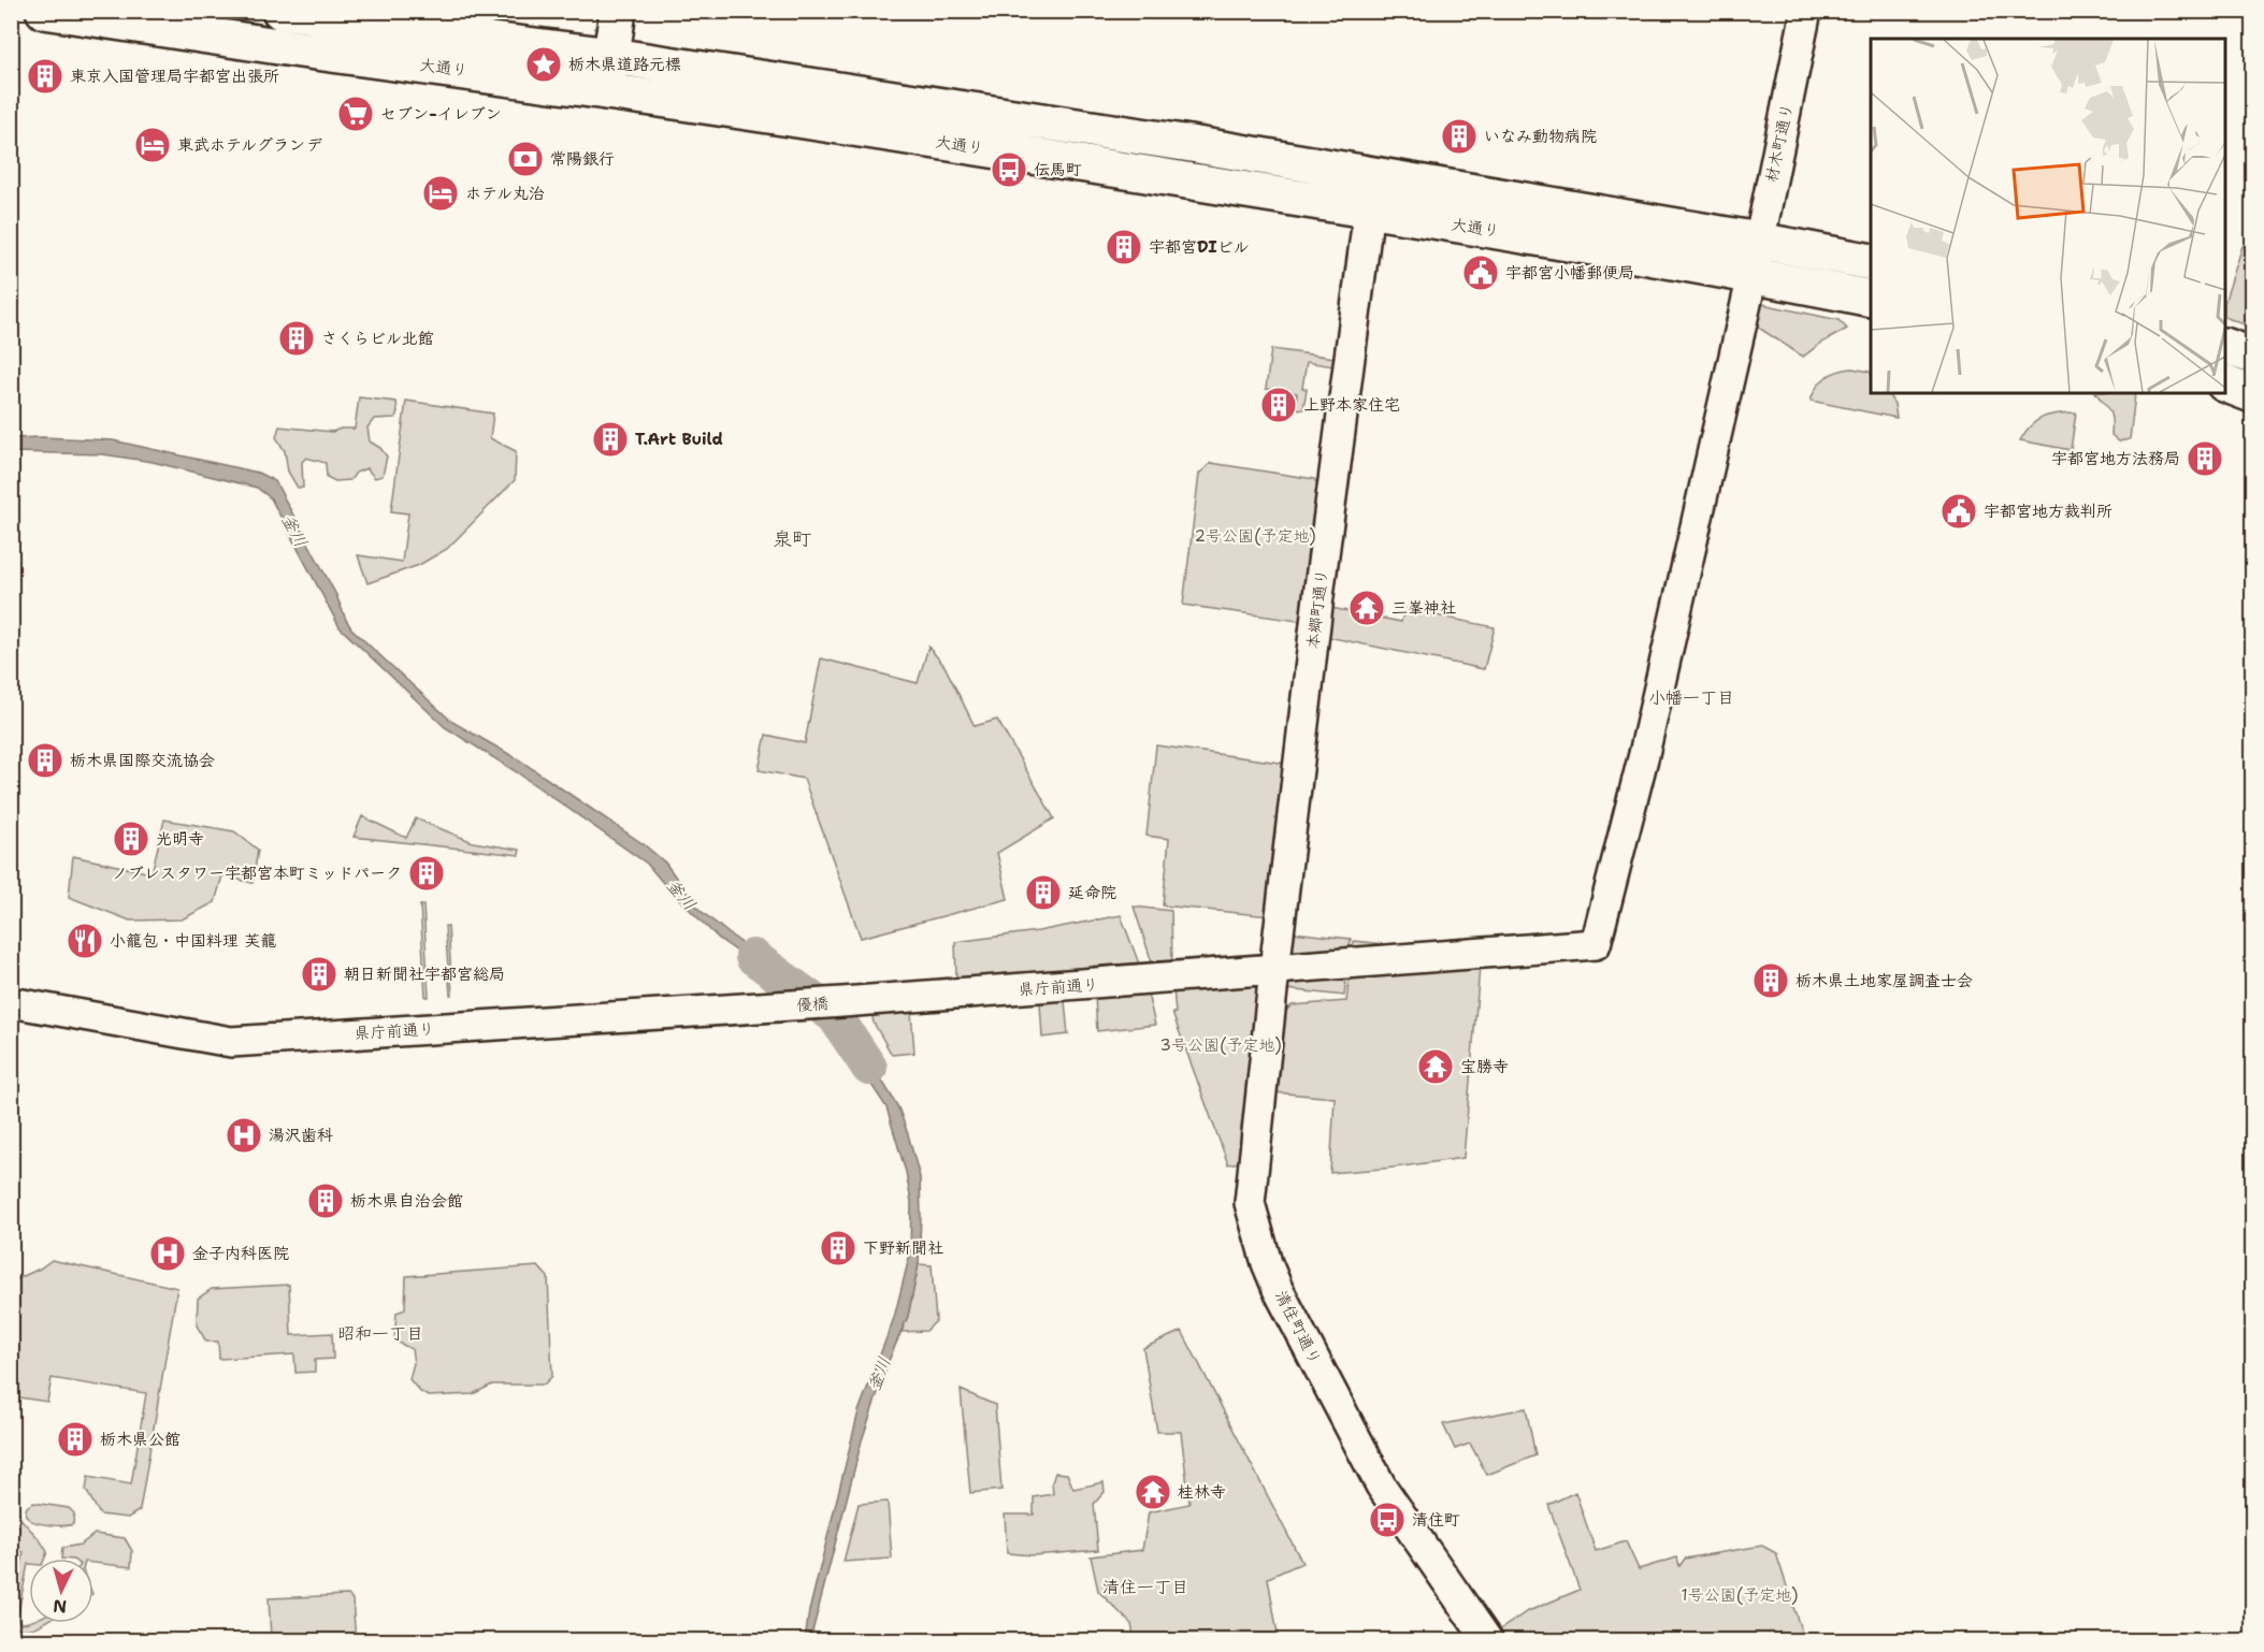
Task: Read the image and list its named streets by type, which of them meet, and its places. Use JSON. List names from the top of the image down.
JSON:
{
  "streets": {
    "main road": ["大通り"],
    "street": [
      "材木町通り",
      "本郷町通り",
      "県庁前通り",
      "優橋",
      "清住町通り"
    ]
  },
  "crossings": [
    ["大通り", "材木町通り"],
    ["大通り", "本郷町通り"],
    ["大通り", "県庁前通り"],
    ["材木町通り", "県庁前通り"],
    ["本郷町通り", "県庁前通り"],
    ["本郷町通り", "清住町通り"],
    ["県庁前通り", "優橋"],
    ["県庁前通り", "清住町通り"]
  ],
  "districts": [
    "泉町",
    "小幡一丁目",
    "昭和一丁目",
    "清住一丁目"
  ],
  "water": ["釜川"],
  "parks": ["2号公園(予定地)", "3号公園(予定地)", "1号公園(予定地)"],
  "places": {
    "place": ["栃木県道路元標"],
    "building": [
      "東京入国管理局宇都宮出張所",
      "いなみ動物病院",
      "宇都宮DIビル",
      "さくらビル北館",
      "上野本家住宅",
      "T.Art Build",
      "宇都宮地方法務局",
      "栃木県国際交流協会",
      "光明寺",
      "ノブレスタワー宇都宮本町ミッドパーク",
      "延命院",
      "朝日新聞社宇都宮総局",
      "栃木県土地家屋調査士会",
      "栃木県自治会館",
      "下野新聞社",
      "栃木県公館"
    ],
    "supermarket": ["セブン-イレブン"],
    "hotel": ["東武ホテルグランデ", "ホテル丸治"],
    "bank": ["常陽銀行"],
    "bus stop": ["伝馬町", "清住町"],
    "public building": ["宇都宮小幡郵便局", "宇都宮地方裁判所"],
    "temple": ["三峯神社", "宝勝寺", "桂林寺"],
    "restaurant": ["小籠包・中国料理 芙籠"],
    "hospital": ["湯沢歯科", "金子内科医院"]
  },
  "north": "bottom"
}
